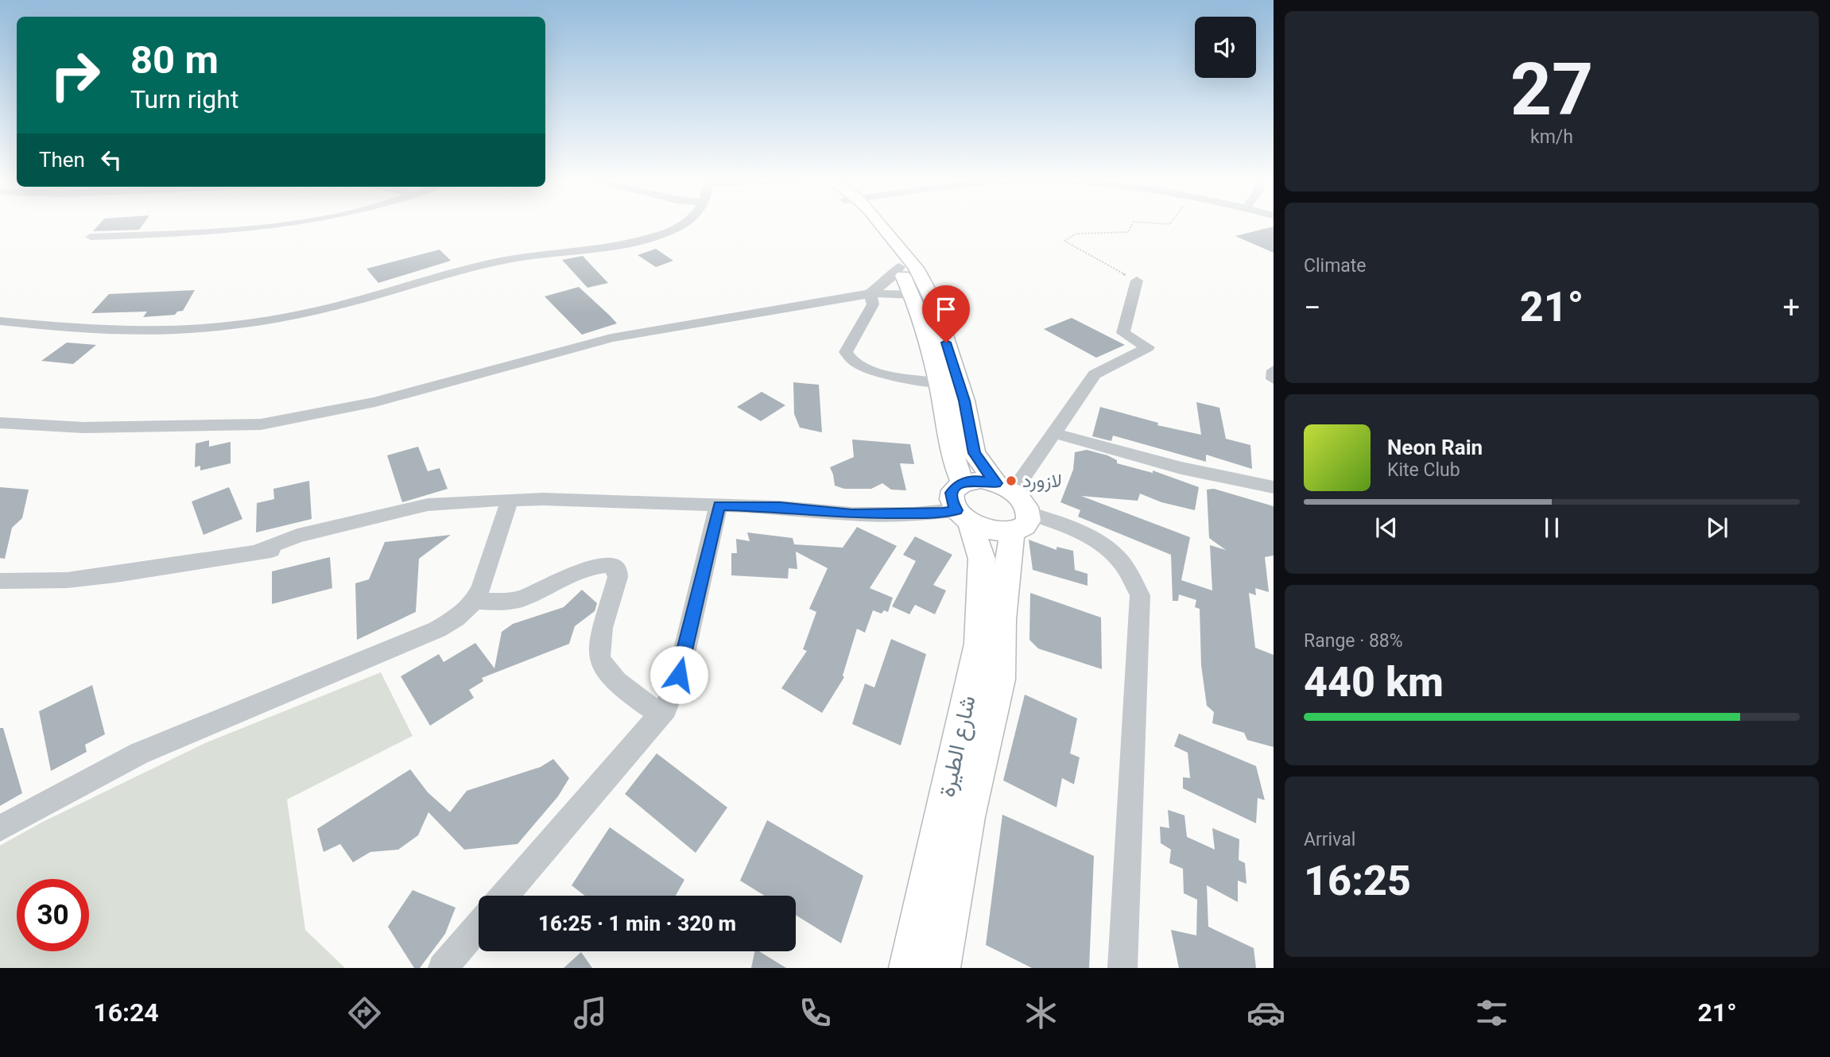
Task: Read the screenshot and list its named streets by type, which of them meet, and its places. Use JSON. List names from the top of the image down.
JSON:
{
  "streets": {
    "main road": ["شارع الطيرة"]
  },
  "places": ["لازورد"],
  "page": {
    "tile": [
      ["27", "km/h"],
      "Climate",
      ["Range · 88%", "440 km"],
      ["Arrival", "16:25"]
    ],
    "turn": ["80 m", "Turn right"],
    "then": "Then",
    "heat": ["−", "21°", "+"],
    "song": ["Neon Rain", "Kite Club"],
    "limit": "30",
    "trip": "16:25 · 1 min · 320 m",
    "tabs": ["16:24", "21°"]
  }
}
